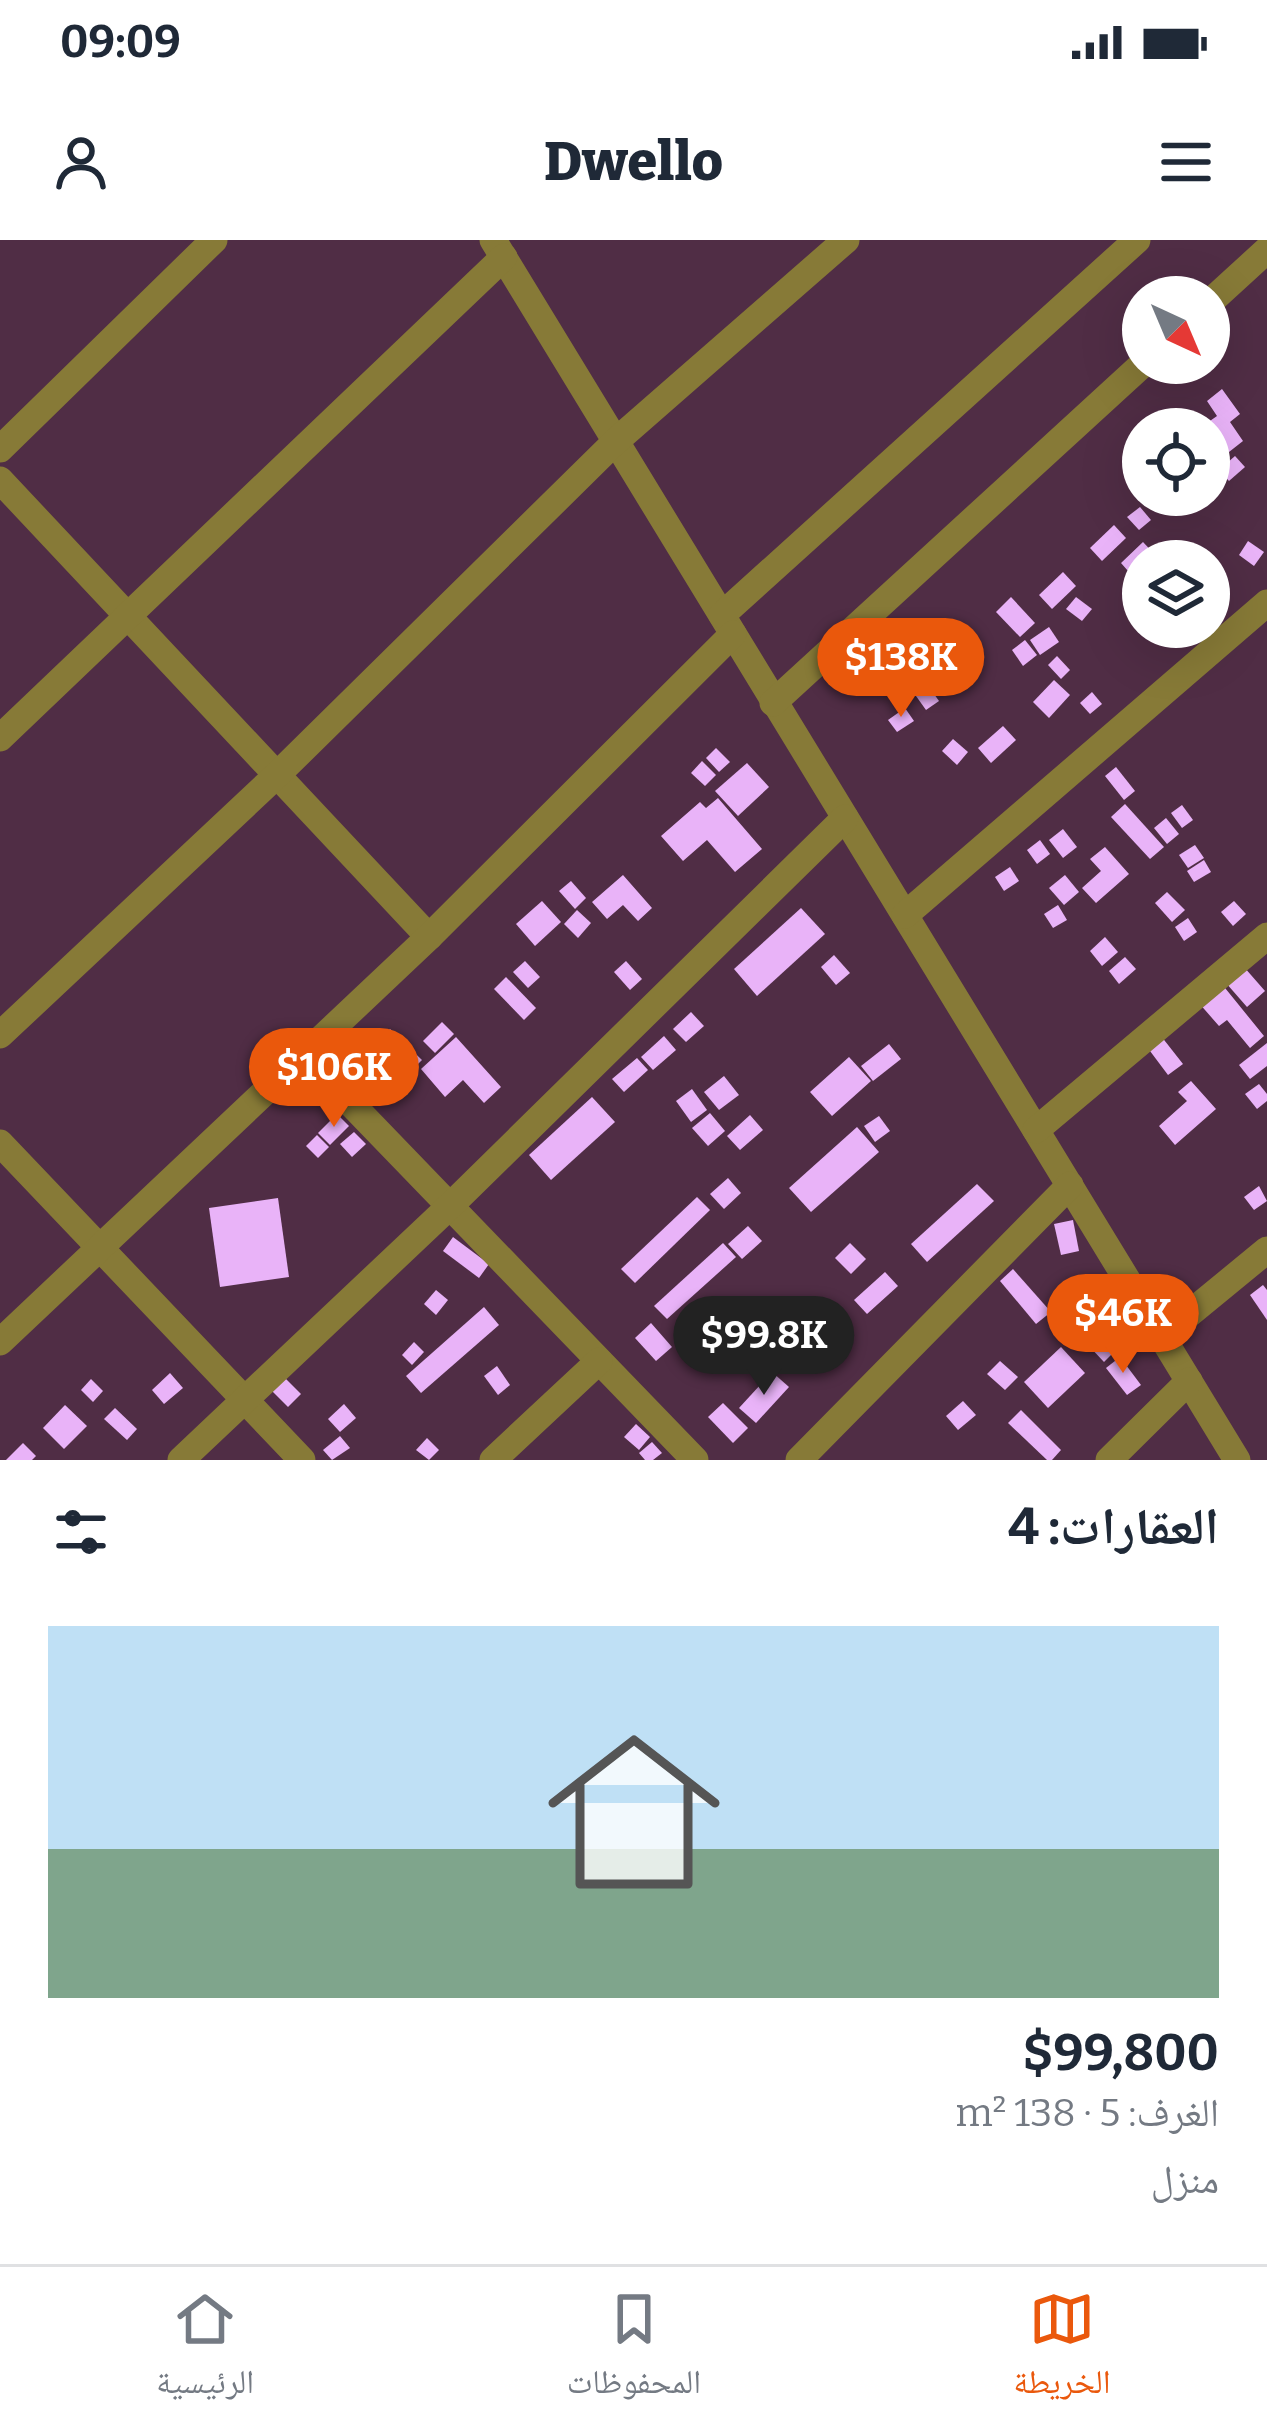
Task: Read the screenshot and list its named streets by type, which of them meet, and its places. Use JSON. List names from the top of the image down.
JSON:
{
  "north": "bottom right",
  "page": {
    "status": "09:09",
    "header": "Dwello",
    "price": [
      "$138K",
      "$106K",
      "$46K",
      "$99.8K"
    ],
    "heading": "العقارات: 4",
    "list": [
      {
        "name": "$99,800",
        "note": "الغرف: 5 · 138 m² · منزل"
      }
    ],
    "tabs": ["الخريطة", "المحفوظات", "الرئيسية"]
  }
}
